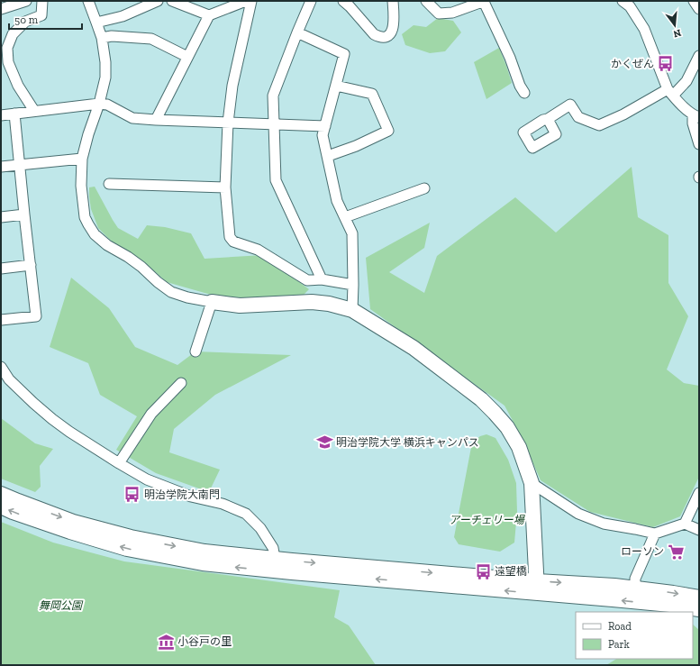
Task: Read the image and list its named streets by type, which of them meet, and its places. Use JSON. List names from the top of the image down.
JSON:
{
  "parks": ["アーチェリー場", "舞岡公園"],
  "places": {
    "bus stop": ["かくぜん", "明治学院大南門", "遠望橋"],
    "school or university": ["明治学院大学 横浜キャンパス"],
    "supermarket": ["ローソン"],
    "museum": ["小谷戸の里"]
  },
  "legend": ["Road", "Park"],
  "scale_bar": "50 m",
  "north": "bottom"
}
